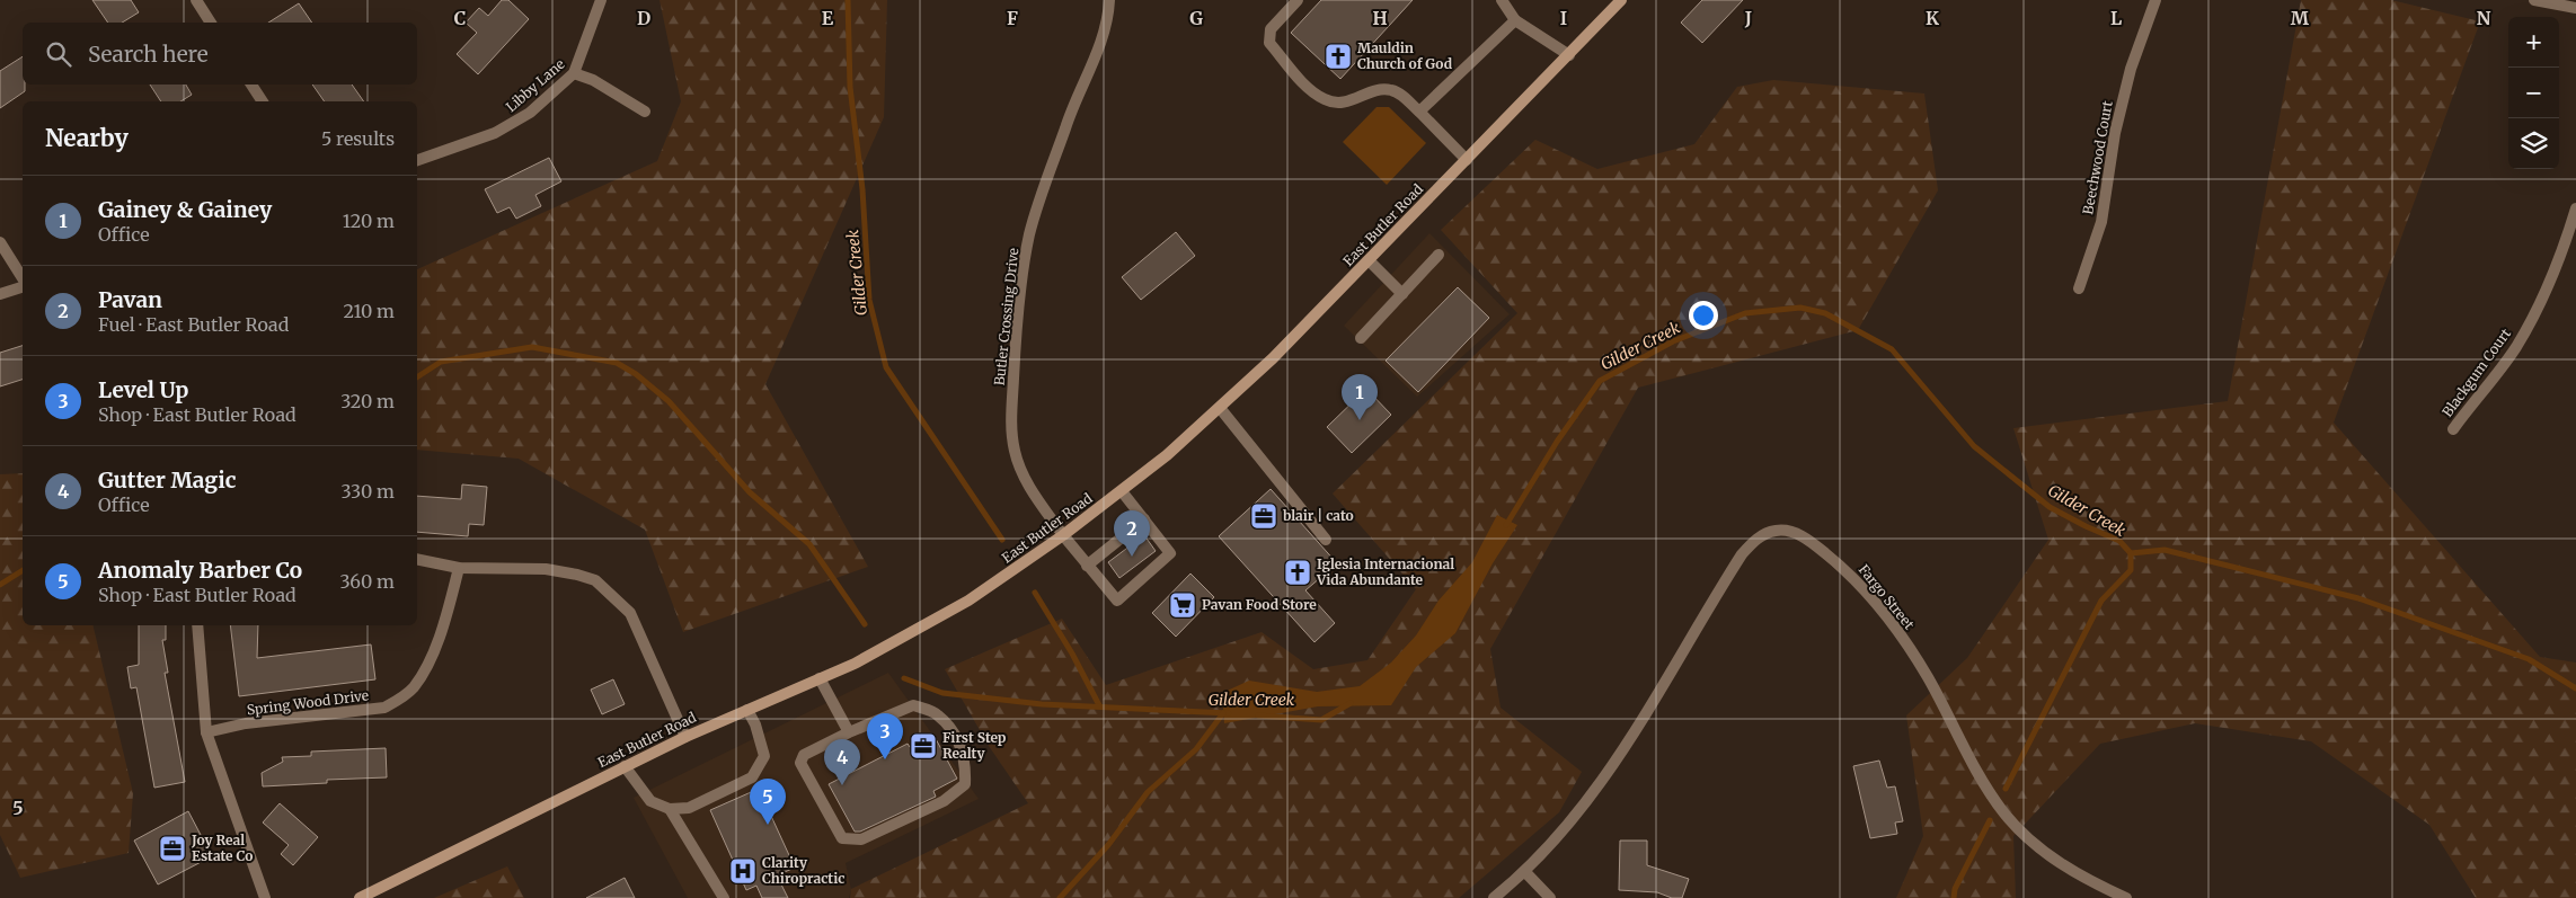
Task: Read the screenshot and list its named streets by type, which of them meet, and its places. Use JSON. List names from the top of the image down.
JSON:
{
  "streets": {
    "main road": ["East Butler Road"],
    "street": [
      "Libby Lane",
      "Beechwood Court",
      "Butler Crossing Drive",
      "Blackgum Court",
      "Fargo Street",
      "Spring Wood Drive"
    ]
  },
  "crossings": [
    ["East Butler Road", "Butler Crossing Drive"]
  ],
  "water": ["Gilder Creek"],
  "places": {
    "church": ["Mauldin Church of God", "Iglesia Internacional Vida Abundante"],
    "office": ["blair | cato", "First Step Realty", "Joy Real Estate Co"],
    "supermarket": ["Pavan Food Store"],
    "hospital": ["Clarity Chiropractic"]
  },
  "page": {
    "map_buttons": ["+", "−"],
    "search": "Search here",
    "heading": ["Nearby", "5 results"],
    "list": [
      {
        "mark": "1",
        "name": "Gainey & Gainey",
        "note": "Office",
        "value": "120 m"
      },
      {
        "mark": "2",
        "name": "Pavan",
        "note": "Fuel · East Butler Road",
        "value": "210 m"
      },
      {
        "mark": "3",
        "name": "Level Up",
        "note": "Shop · East Butler Road",
        "value": "320 m"
      },
      {
        "mark": "4",
        "name": "Gutter Magic",
        "note": "Office",
        "value": "330 m"
      },
      {
        "mark": "5",
        "name": "Anomaly Barber Co",
        "note": "Shop · East Butler Road",
        "value": "360 m"
      }
    ],
    "pins": [
      "1",
      "2",
      "3",
      "4",
      "5"
    ]
  },
  "grid": {
    "columns": [
      "C",
      "D",
      "E",
      "F",
      "G",
      "H",
      "I",
      "J",
      "K",
      "L",
      "M",
      "N"
    ],
    "rows": ["5"]
  }
}
